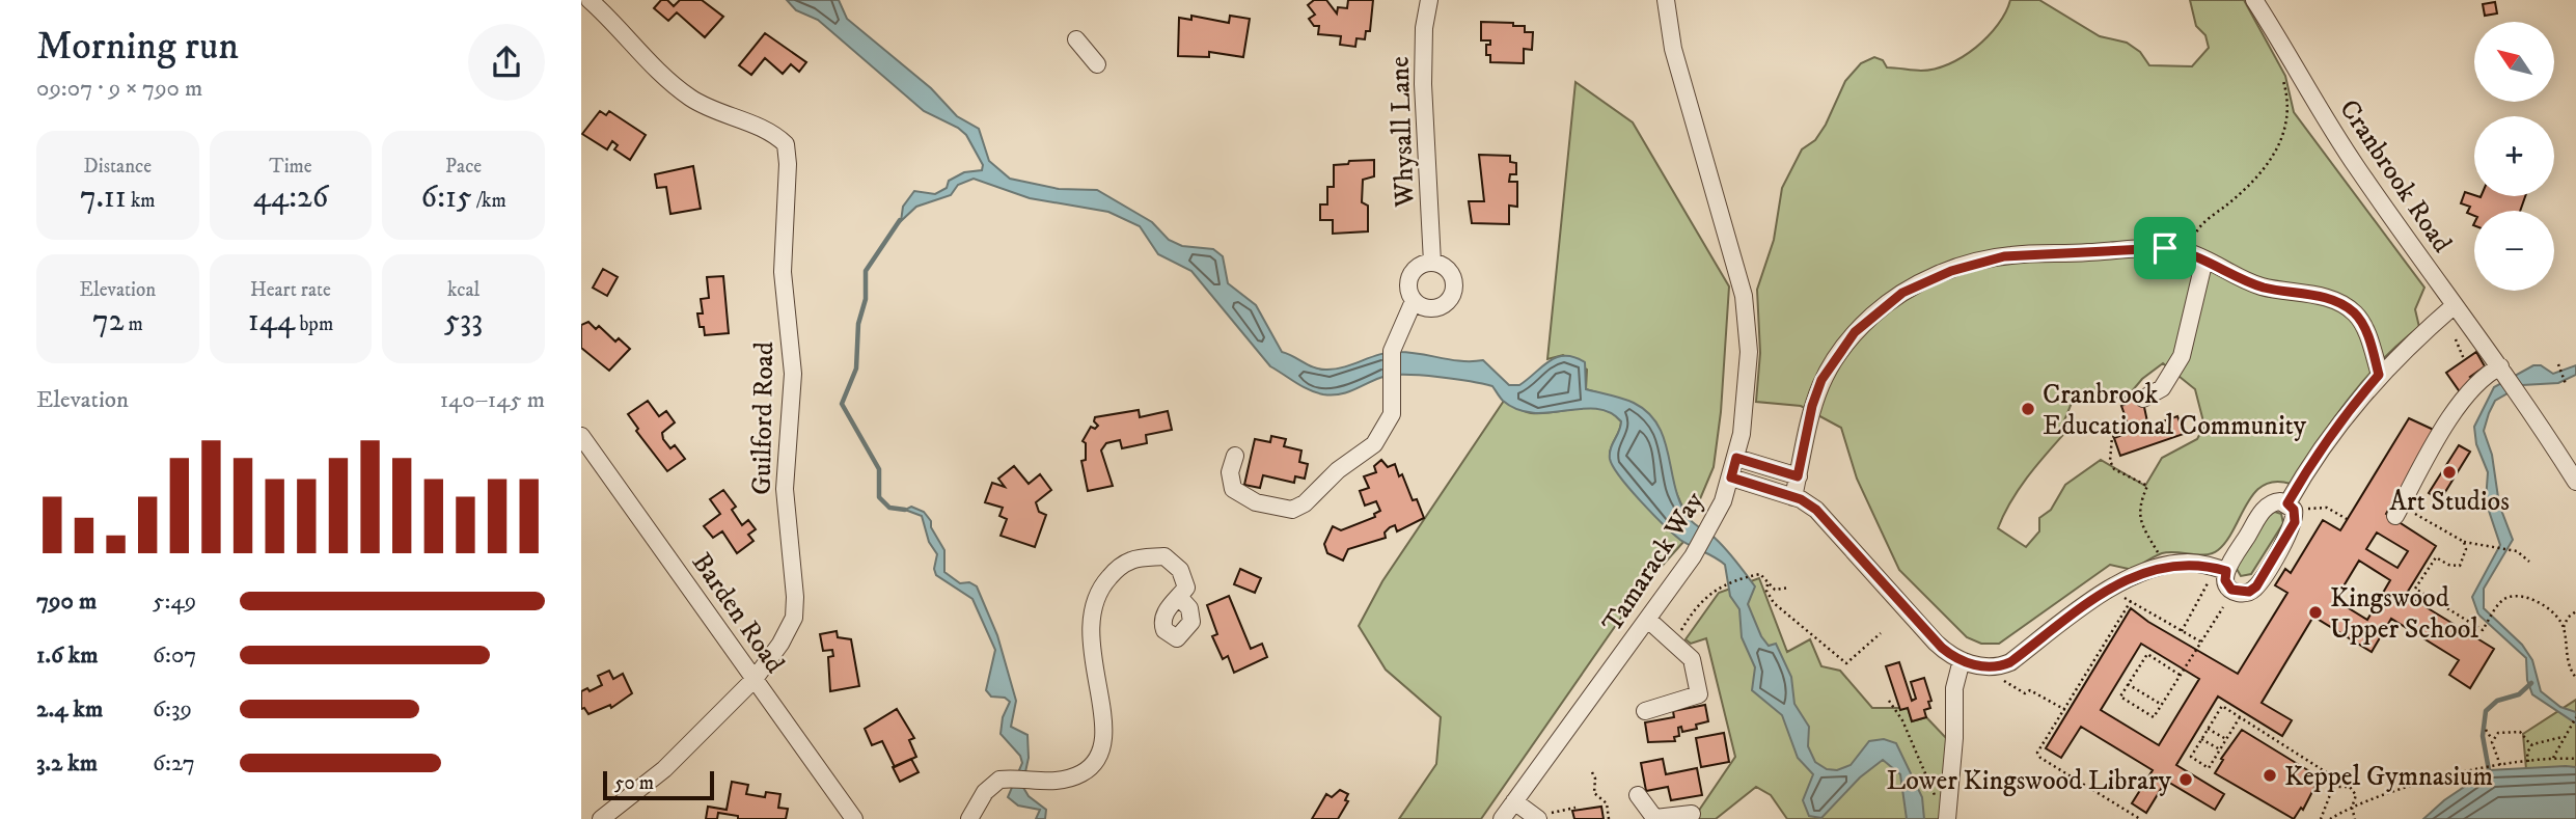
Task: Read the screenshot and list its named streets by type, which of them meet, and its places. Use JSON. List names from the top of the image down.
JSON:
{
  "streets": {
    "street": [
      "Whysall Lane",
      "Cranbrook Road",
      "Guilford Road",
      "Tamarack Way",
      "Barden Road"
    ]
  },
  "crossings": [
    ["Guilford Road", "Barden Road"]
  ],
  "places": [
    "Cranbrook Educational Community",
    "Art Studios",
    "Kingswood Upper School",
    "Keppel Gymnasium",
    "Lower Kingswood Library"
  ],
  "scale_bar": "50 m",
  "north": "top left",
  "page": {
    "heading": ["Morning run", "09:07 · 9 × 790 m"],
    "map_buttons": ["+", "−"],
    "stats": [
      ["Distance", "7.11 km"],
      ["Time", "44:26"],
      ["Pace", "6:15 /km"],
      ["Elevation", "72 m"],
      ["Heart rate", "144 bpm"],
      ["kcal", "533"]
    ],
    "chart": ["Elevation", "140–145 m"],
    "list": [
      {
        "name": "790 m",
        "note": "5:49"
      },
      {
        "name": "1.6 km",
        "note": "6:07"
      },
      {
        "name": "2.4 km",
        "note": "6:39"
      },
      {
        "name": "3.2 km",
        "note": "6:27"
      }
    ],
    "scale": "50 m"
  }
}
